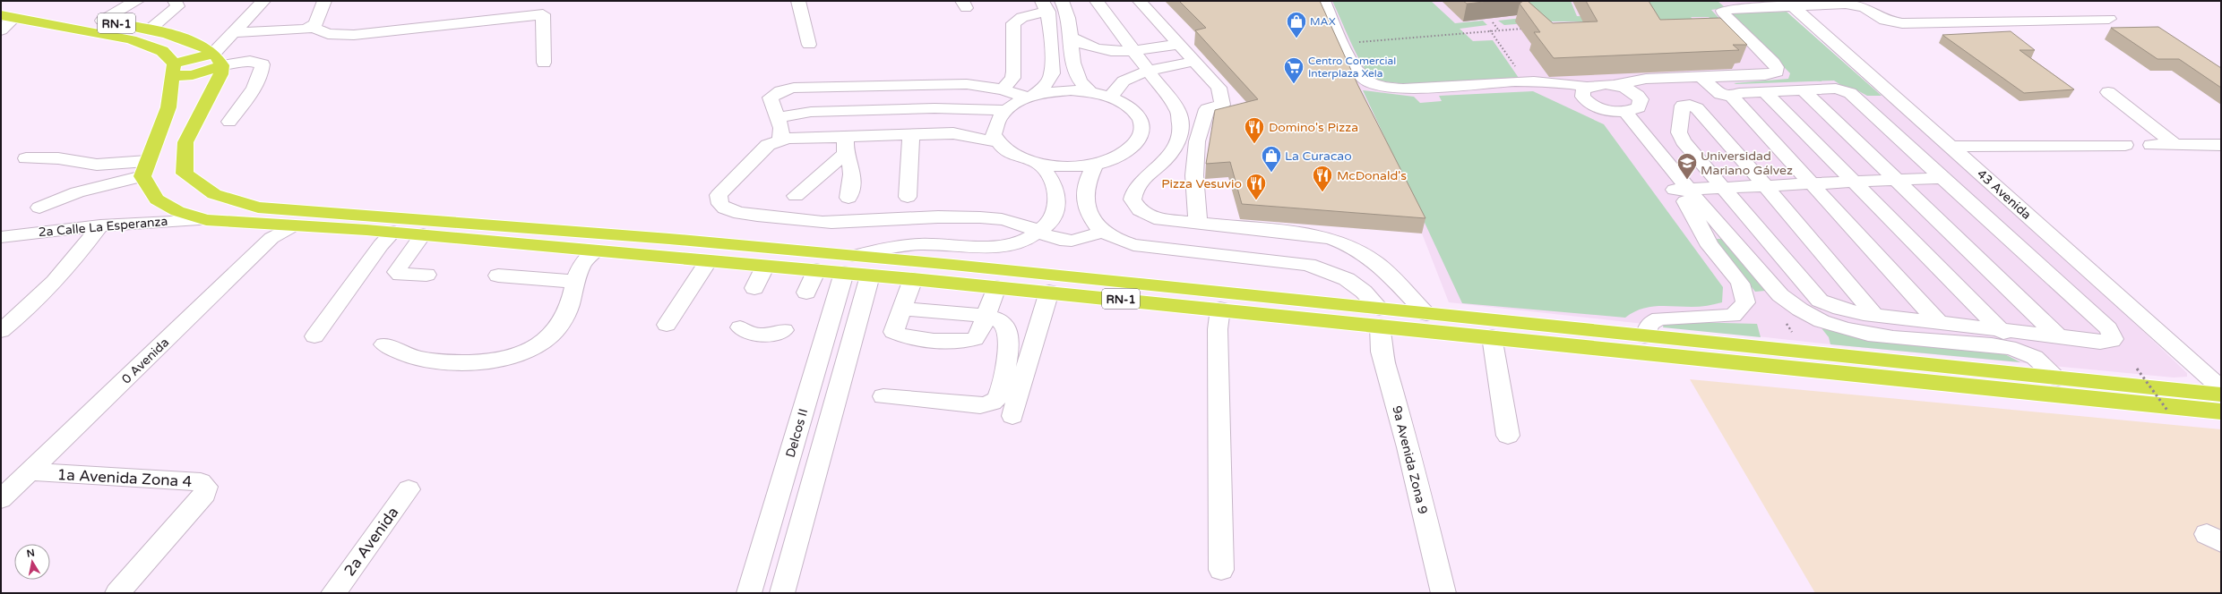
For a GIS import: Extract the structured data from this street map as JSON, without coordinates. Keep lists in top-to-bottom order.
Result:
{
  "streets": {
    "highway": ["RN-1"],
    "street": [
      "43 Avenida",
      "2a Calle La Esperanza",
      "0 Avenida",
      "Delcos II",
      "9a Avenida Zona 9",
      "1a Avenida Zona 4",
      "2a Avenida"
    ]
  },
  "crossings": [
    ["RN-1", "2a Calle La Esperanza"],
    ["RN-1", "0 Avenida"],
    ["RN-1", "Delcos II"],
    ["RN-1", "9a Avenida Zona 9"],
    ["0 Avenida", "1a Avenida Zona 4"]
  ],
  "places": {
    "shop": ["MAX", "La Curacao"],
    "supermarket": ["Centro Comercial Interplaza Xela"],
    "restaurant": ["Domino's Pizza", "McDonald's", "Pizza Vesuvio"],
    "school or university": ["Universidad Mariano Gálvez"]
  },
  "north": "top"
}
